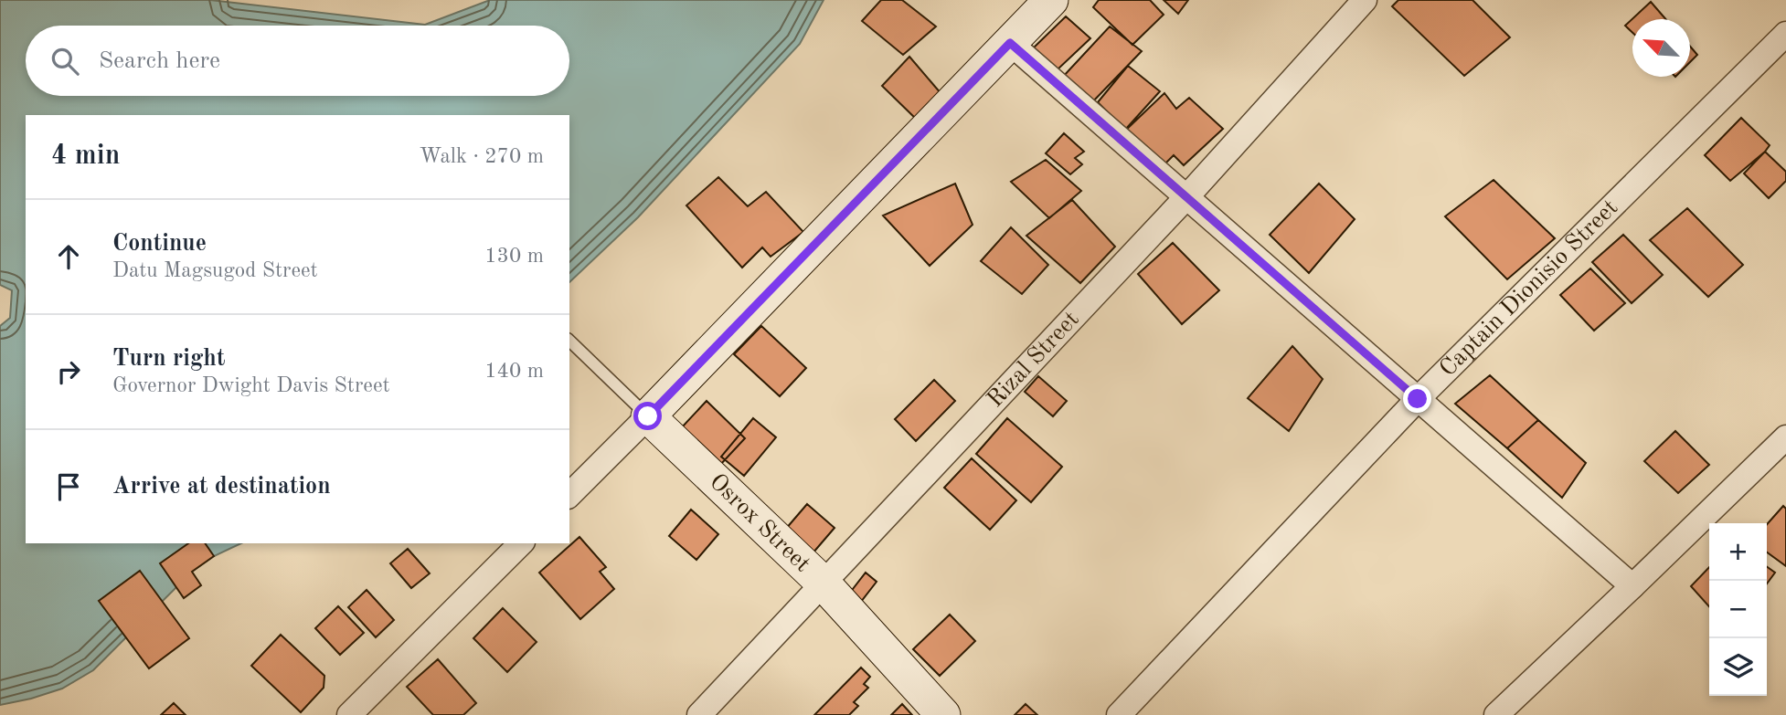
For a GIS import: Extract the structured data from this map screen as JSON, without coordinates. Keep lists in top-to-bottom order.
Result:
{
  "streets": {
    "street": ["Captain Dionisio Street", "Rizal Street", "Osrox Street"]
  },
  "crossings": [
    ["Rizal Street", "Osrox Street"]
  ],
  "north": "top left",
  "page": {
    "search": "Search here",
    "heading": ["4 min", "Walk · 270 m"],
    "list": [
      ["Continue", "Datu Magsugod Street", "130 m"],
      ["Turn right", "Governor Dwight Davis Street", "140 m"],
      "Arrive at destination"
    ],
    "map_buttons": ["+", "−"]
  }
}
